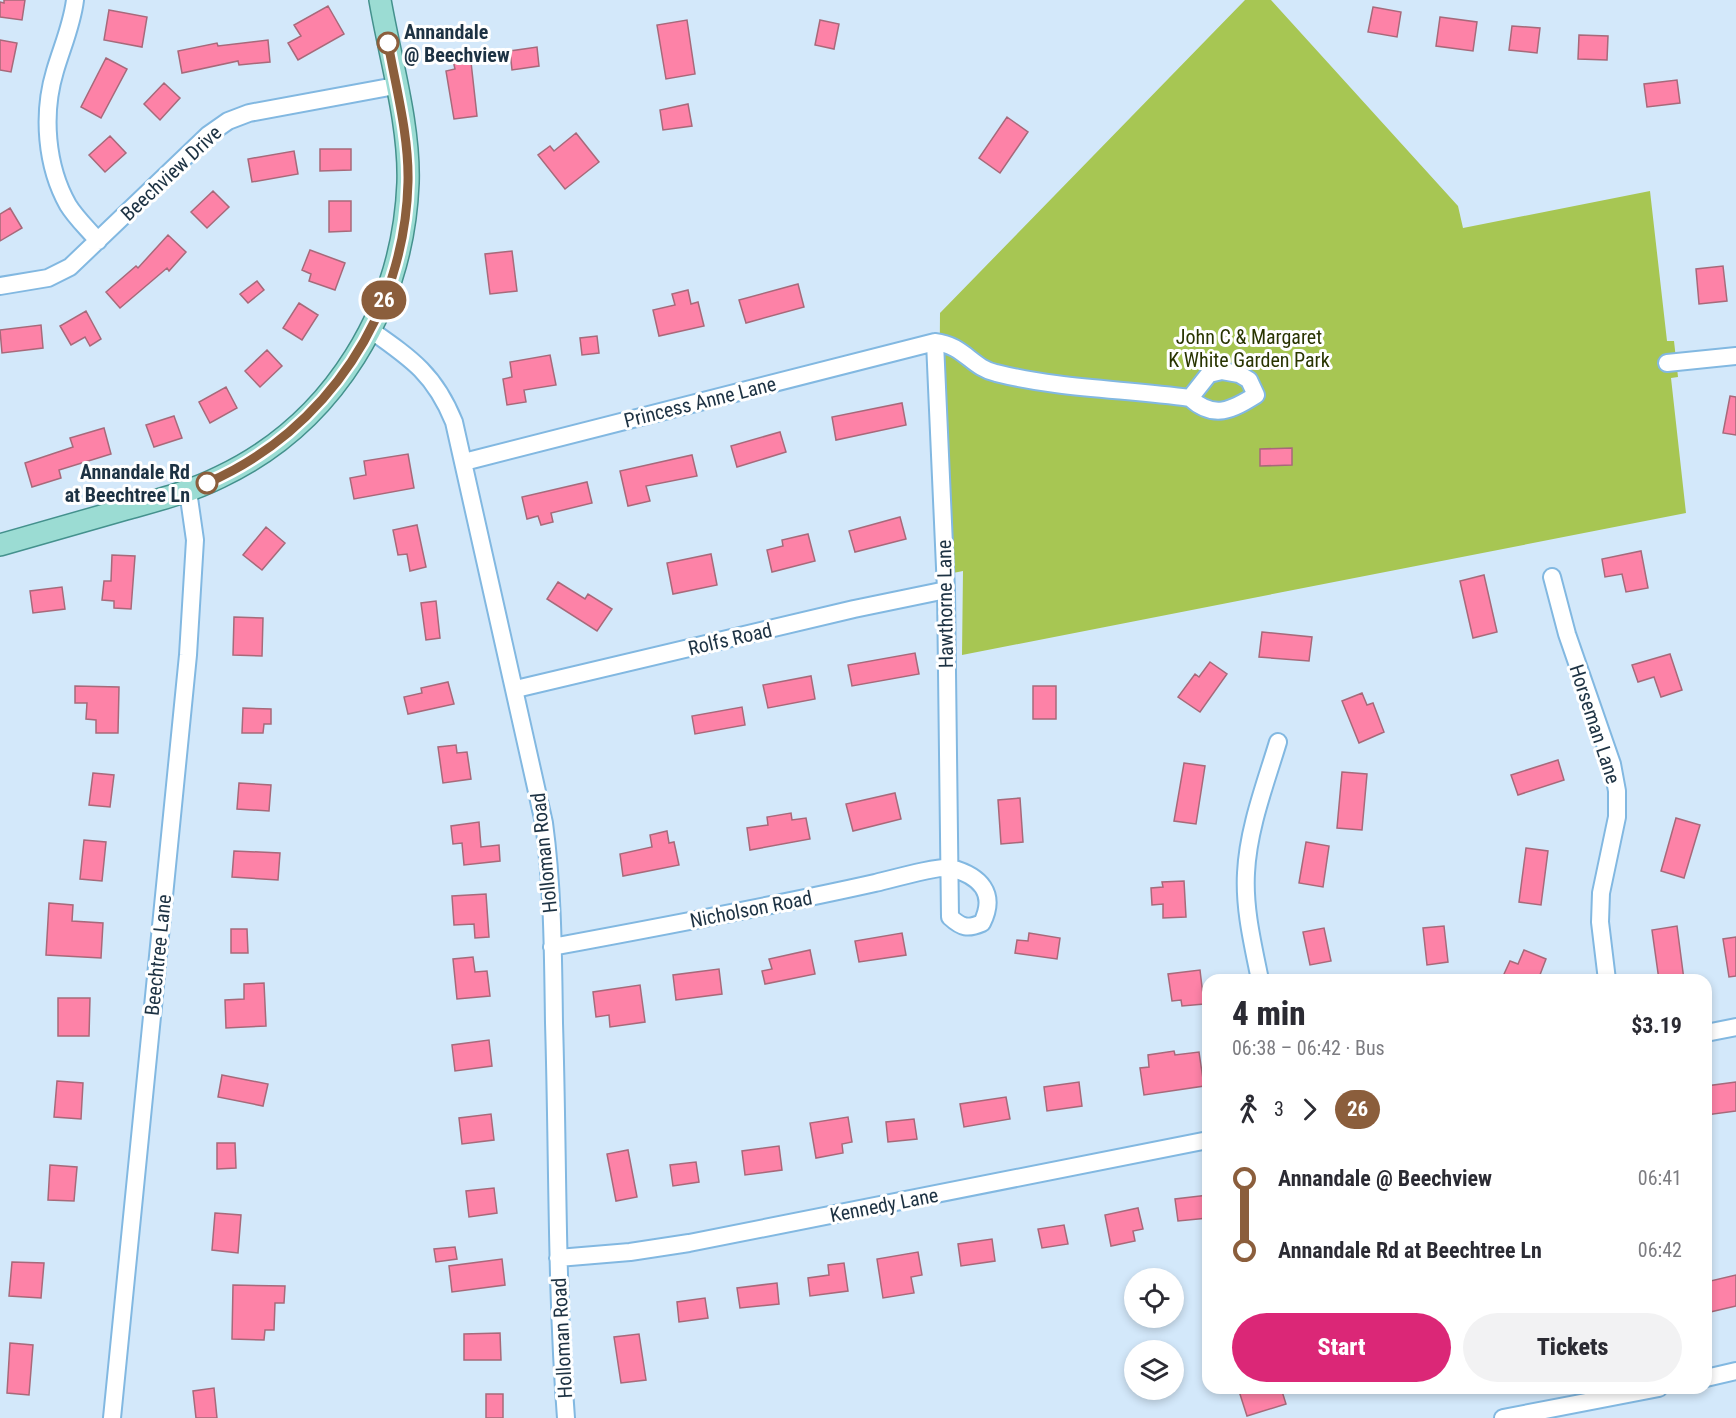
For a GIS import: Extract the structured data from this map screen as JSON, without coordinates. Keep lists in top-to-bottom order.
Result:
{
  "streets": {
    "street": [
      "Beechview Drive",
      "Princess Anne Lane",
      "Hawthorne Lane",
      "Rolfs Road",
      "Horseman Lane",
      "Holloman Road",
      "Nicholson Road",
      "Beechtree Lane",
      "Kennedy Lane"
    ]
  },
  "crossings": [
    ["Princess Anne Lane", "Hawthorne Lane"],
    ["Princess Anne Lane", "Holloman Road"],
    ["Hawthorne Lane", "Rolfs Road"],
    ["Hawthorne Lane", "Nicholson Road"],
    ["Rolfs Road", "Holloman Road"],
    ["Holloman Road", "Nicholson Road"],
    ["Holloman Road", "Kennedy Lane"]
  ],
  "parks": ["John C & Margaret K White Garden Park"],
  "places": ["Annandale @ Beechview", "Annandale Rd at Beechtree Ln"],
  "lines": ["bus line 26"],
  "page": {
    "on_map": "26",
    "heading": ["4 min", "06:38 – 06:42 · Bus", "$3.19"],
    "legs": ["3", "26"],
    "list": [
      {
        "name": "Annandale @ Beechview",
        "value": "06:41"
      },
      {
        "name": "Annandale Rd at Beechtree Ln",
        "value": "06:42"
      }
    ],
    "buttons": ["Start", "Tickets"]
  }
}
